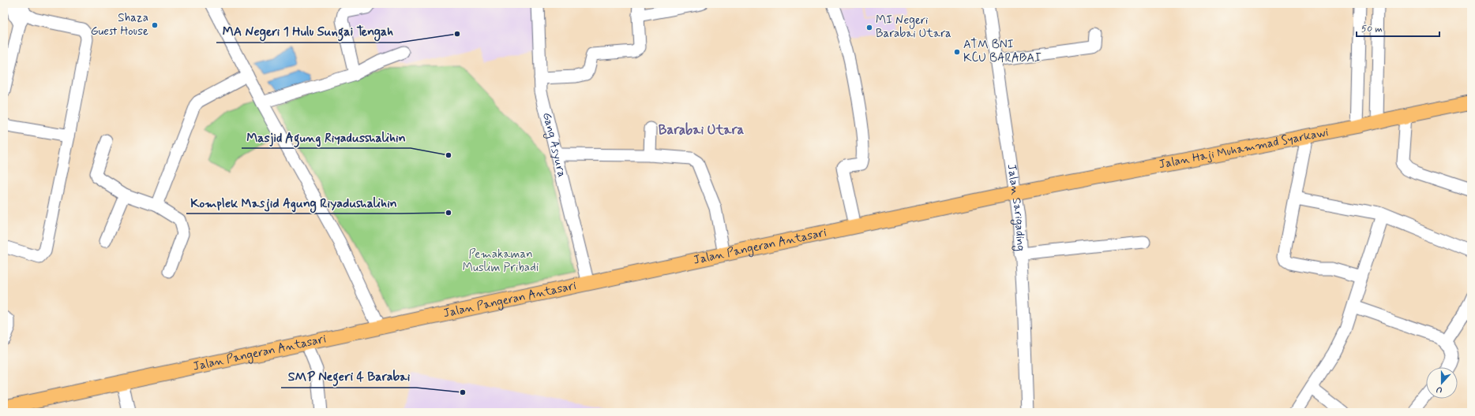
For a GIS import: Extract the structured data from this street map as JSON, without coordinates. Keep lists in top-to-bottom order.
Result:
{
  "streets": {
    "main road": ["Jalan Haji Muhammad Syarkawi", "Jalan Pangeran Antasari"],
    "street": ["Gang Asyura", "Jalan Sarigading"]
  },
  "crossings": [
    ["Gang Asyura", "Jalan Pangeran Antasari"],
    ["Jalan Haji Muhammad Syarkawi", "Jalan Sarigading"],
    ["Jalan Haji Muhammad Syarkawi", "Jalan Pangeran Antasari"],
    ["Jalan Sarigading", "Jalan Pangeran Antasari"]
  ],
  "districts": ["Barabai Utara"],
  "parks": ["Pemakaman Muslim Pribadi"],
  "places": [
    "Shaza Guest House",
    "MI Negeri Barabai Utara",
    "MA Negeri 1 Hulu Sungai Tengah",
    "ATM BNI KCU BARABAI",
    "Masjid Agung Riyadusshalihin",
    "Komplek Masjid Agung Riyadushalihin",
    "SMP Negeri 4 Barabai"
  ],
  "scale_bar": "50 m",
  "north": "bottom"
}
